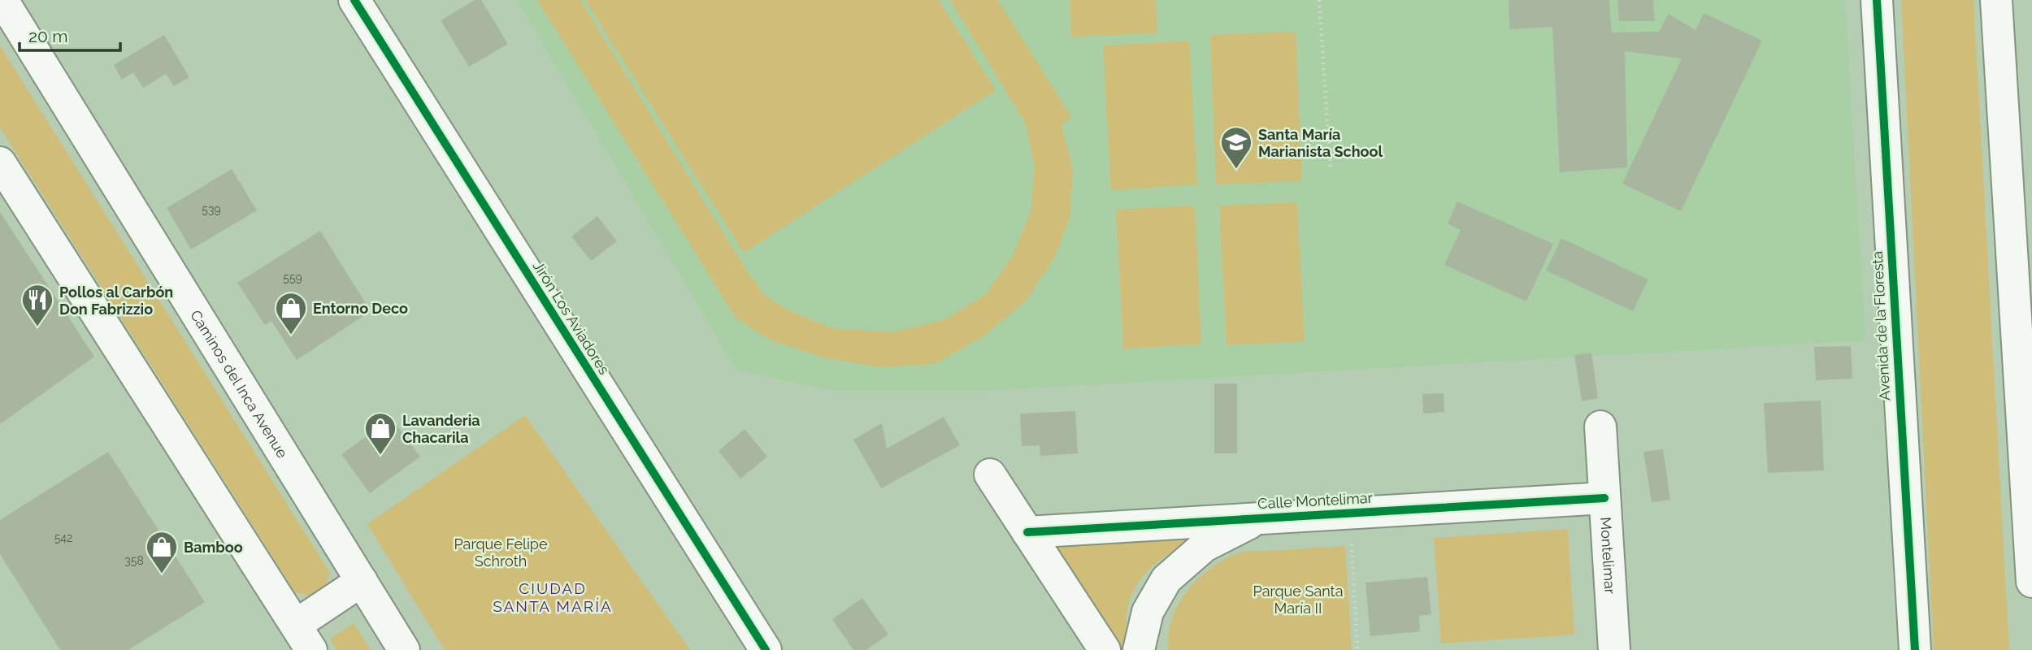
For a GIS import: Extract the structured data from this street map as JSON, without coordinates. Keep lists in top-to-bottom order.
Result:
{
  "streets": {
    "street": [
      "Jirón Los Aviadores",
      "Avenida de la Floresta",
      "Caminos del Inca Avenue",
      "Calle Montelimar",
      "Montelimar"
    ]
  },
  "crossings": [
    ["Calle Montelimar", "Montelimar"]
  ],
  "districts": ["CIUDAD SANTA MARÍA"],
  "parks": ["Parque Felipe Schroth", "Parque Santa María II"],
  "places": {
    "school or university": ["Santa María Marianista School"],
    "restaurant": ["Pollos al Carbón Don Fabrizzio"],
    "shop": ["Entorno Deco", "Lavanderia Chacarila", "Bamboo"]
  },
  "house_numbers": [
    "539",
    "559",
    "542",
    "358"
  ],
  "scale_bar": "20 m"
}
